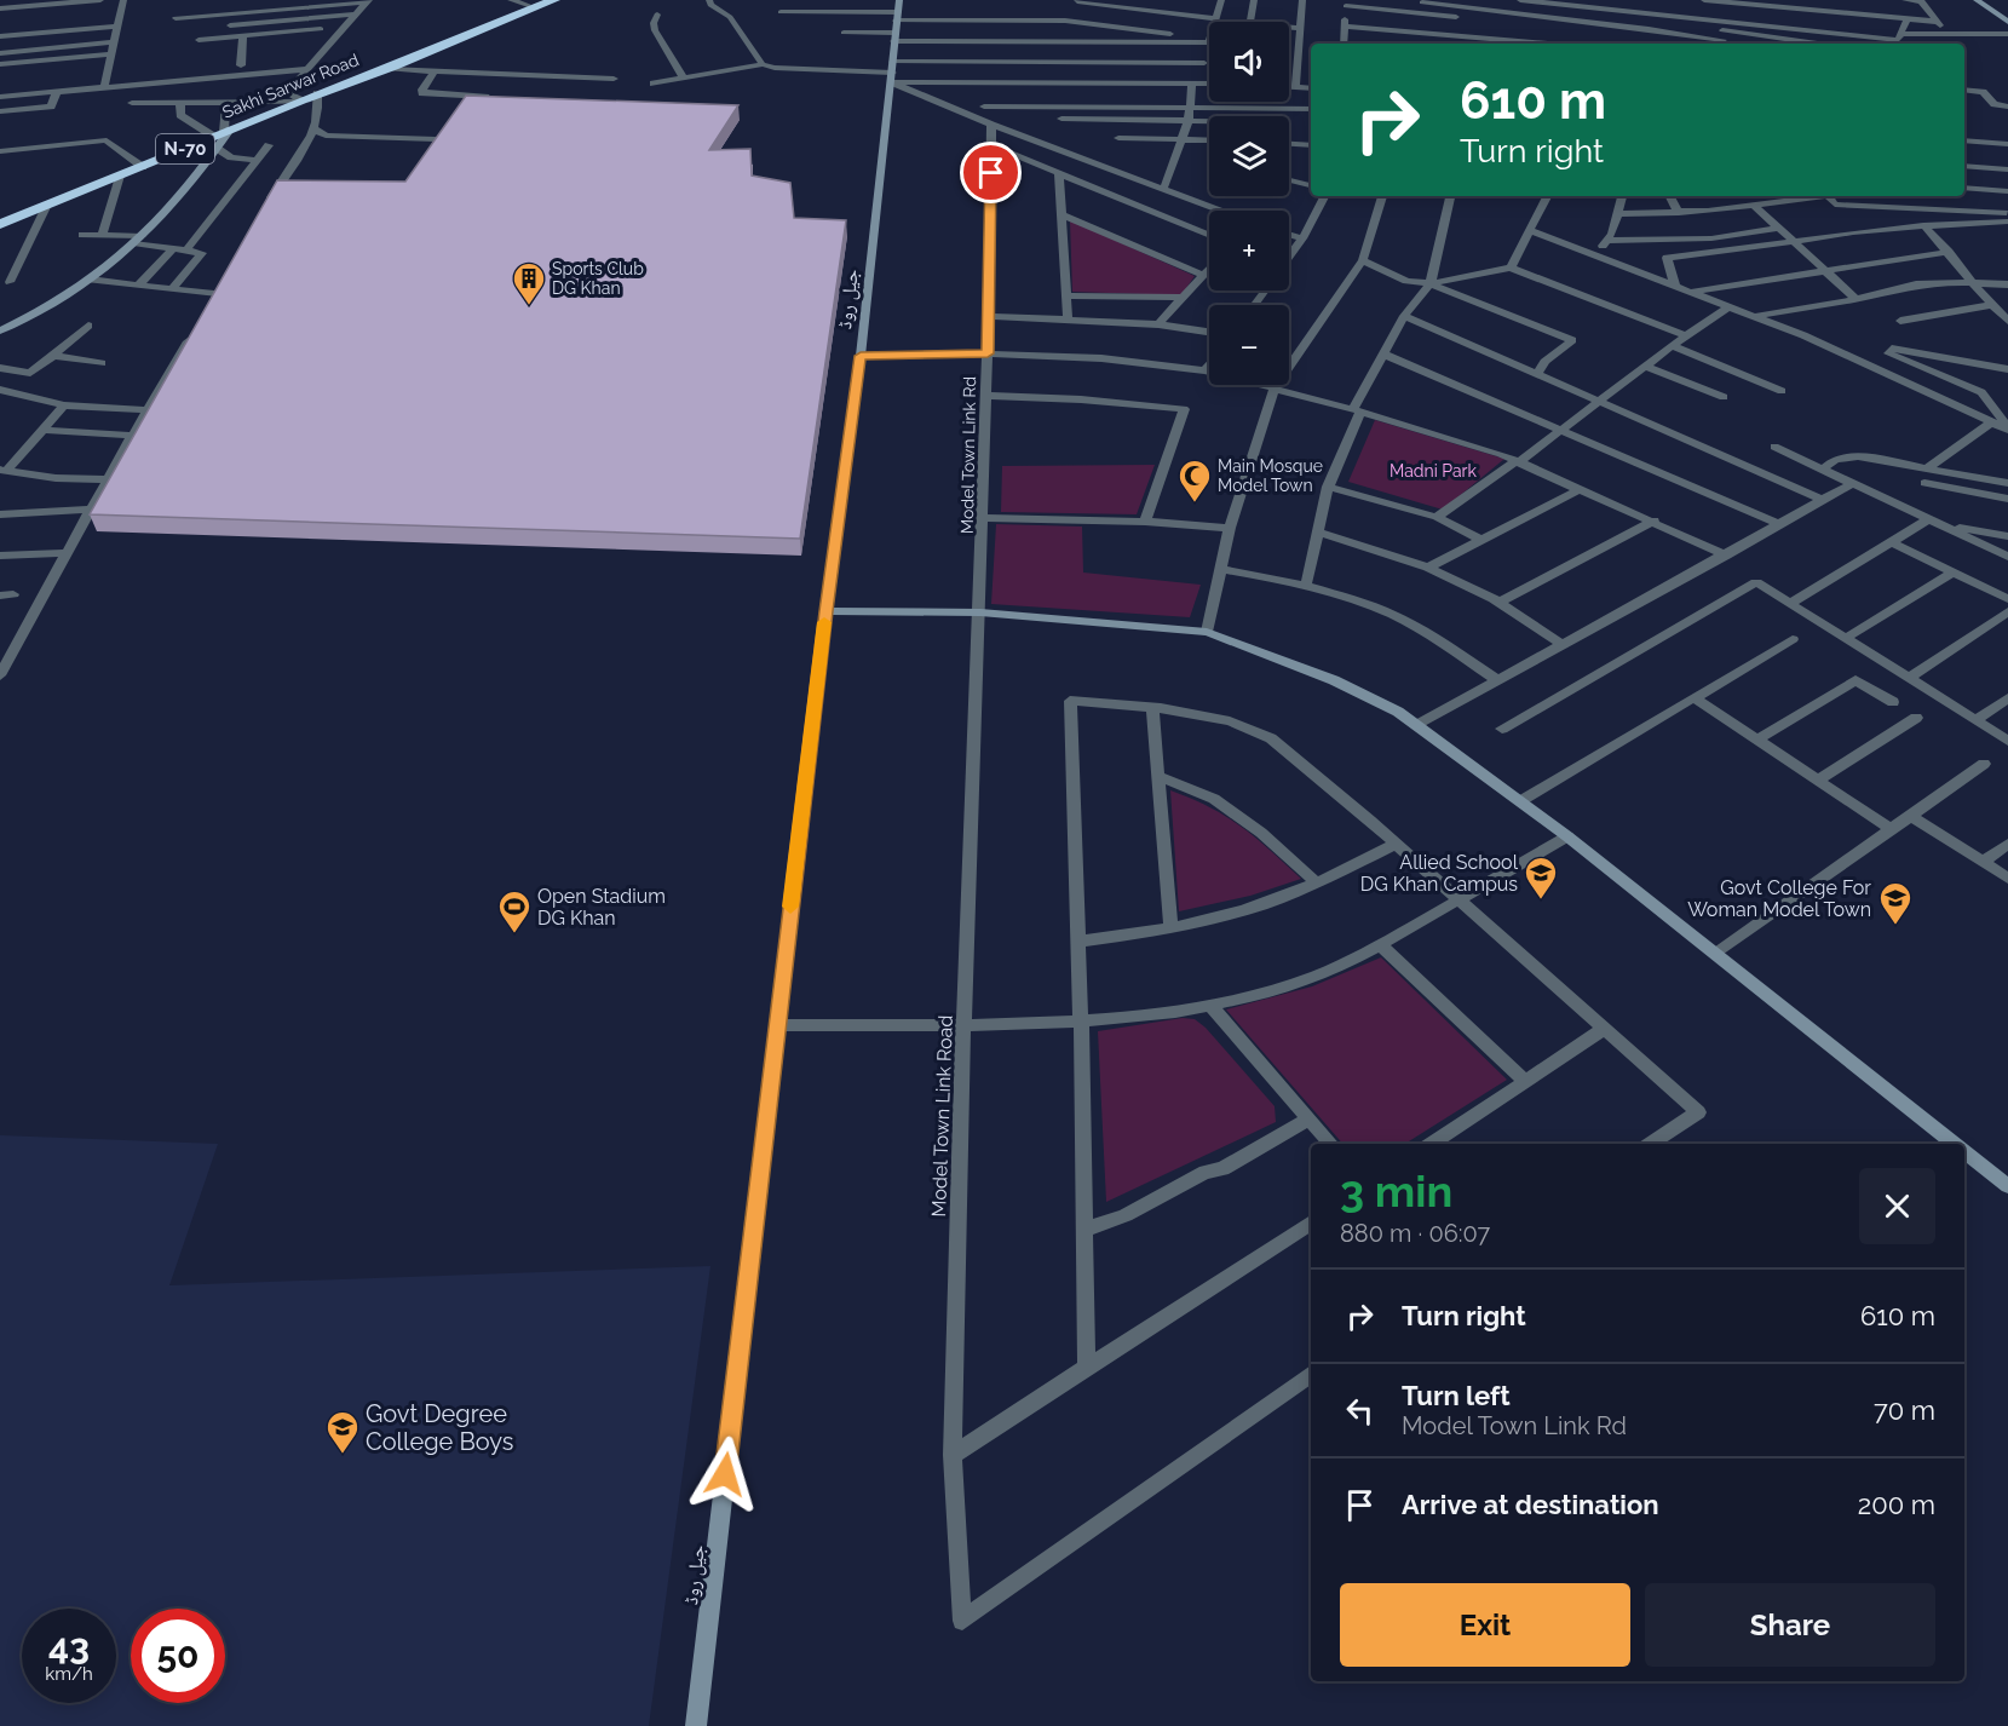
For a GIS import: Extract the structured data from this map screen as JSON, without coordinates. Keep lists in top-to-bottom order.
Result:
{
  "streets": {
    "highway": ["Sakhi Sarwar Road", "N-70"],
    "main road": ["جیل روڈ"],
    "street": ["Model Town Link Rd", "Model Town Link Road"]
  },
  "crossings": [
    ["Sakhi Sarwar Road", "N-70"],
    ["Model Town Link Rd", "Model Town Link Road"]
  ],
  "parks": ["Madni Park"],
  "places": {
    "building": ["Sports Club DG Khan"],
    "mosque": ["Main Mosque Model Town"],
    "school or university": ["Allied School DG Khan Campus", "Govt College For Woman Model Town", "Govt Degree College Boys"],
    "sports": ["Open Stadium DG Khan"]
  },
  "page": {
    "map_buttons": ["+", "−"],
    "turn": ["610 m", "Turn right"],
    "heading": ["3 min", "880 m · 06:07"],
    "list": [
      {
        "name": "Turn right",
        "value": "610 m"
      },
      {
        "name": "Turn left",
        "note": "Model Town Link Rd",
        "value": "70 m"
      },
      {
        "name": "Arrive at destination",
        "value": "200 m"
      }
    ],
    "buttons": ["Exit", "Share"],
    "speed": "43 km/h",
    "limit": "50"
  }
}
